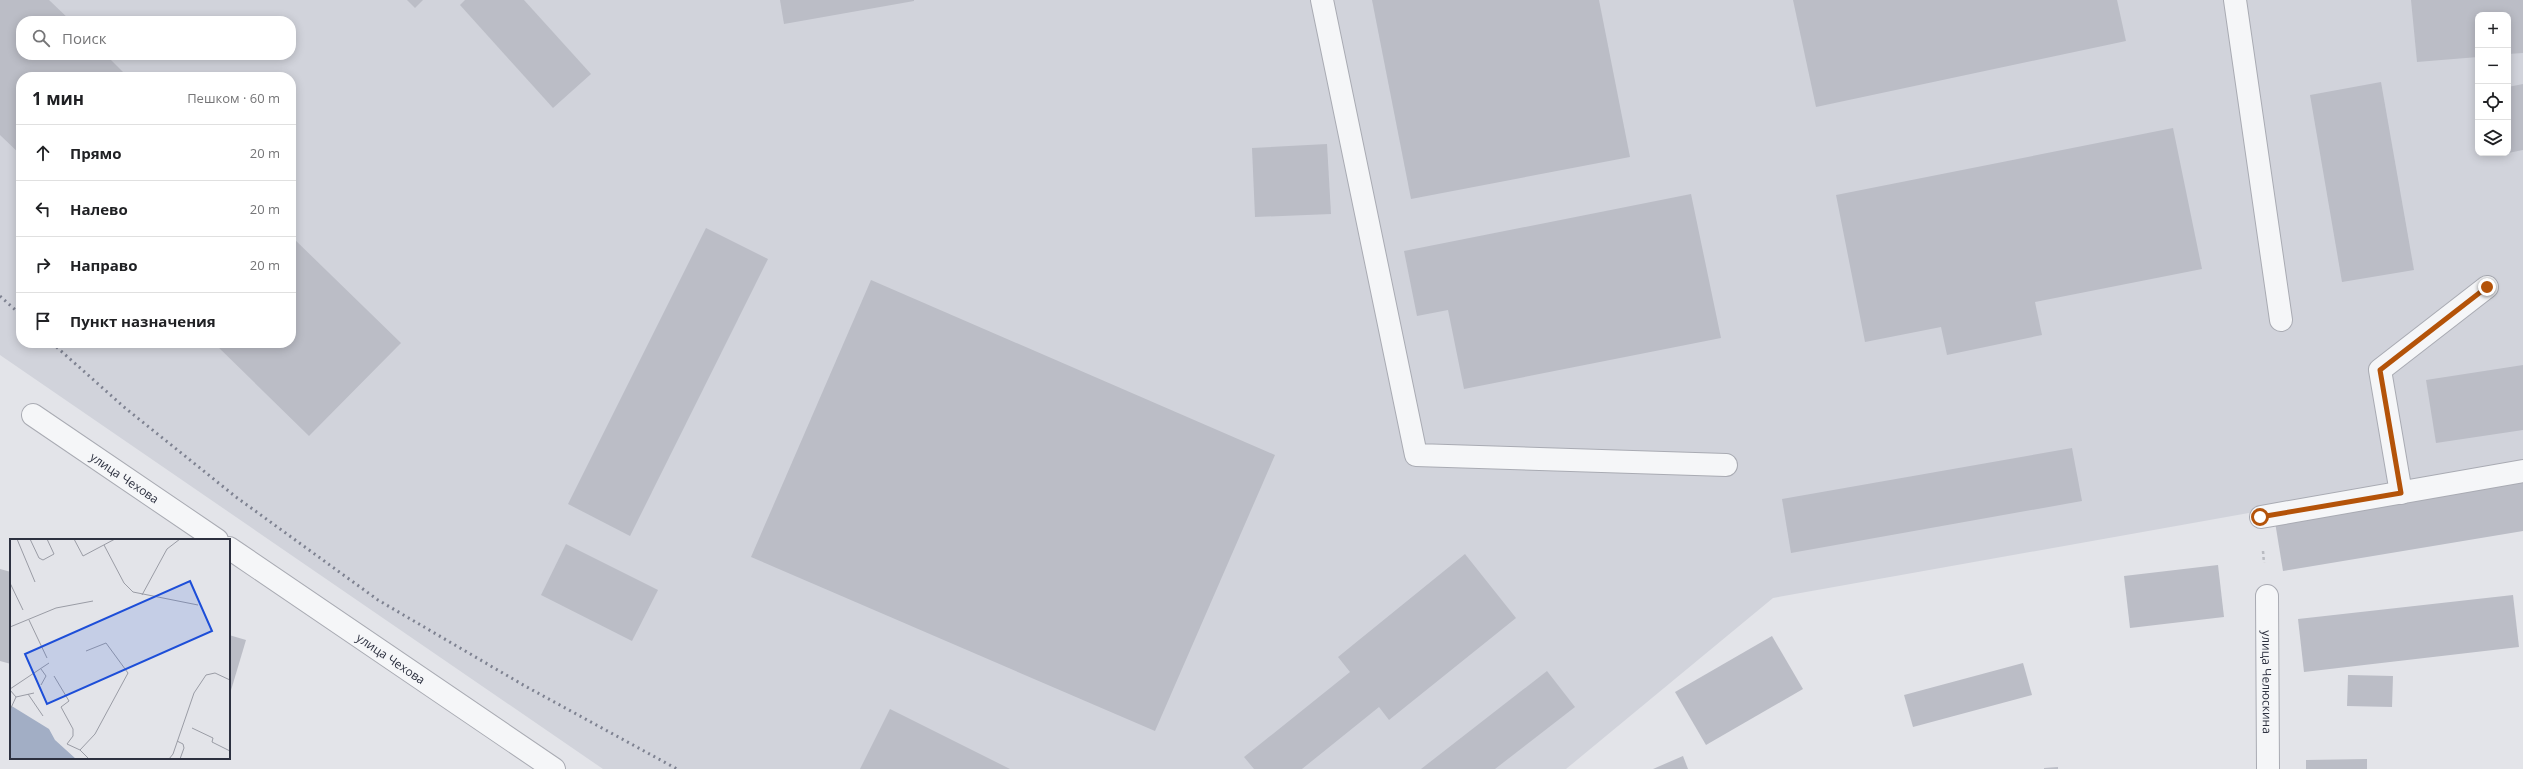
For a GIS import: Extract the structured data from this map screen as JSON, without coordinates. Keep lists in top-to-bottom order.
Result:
{
  "streets": {
    "street": ["улица Чехова", "улица Челюскина"]
  },
  "page": {
    "map_buttons": ["+", "−"],
    "search": "Поиск",
    "heading": ["1 мин", "Пешком · 60 m"],
    "list": [
      ["Прямо", "20 m"],
      ["Налево", "20 m"],
      ["Направо", "20 m"],
      "Пункт назначения"
    ]
  }
}
